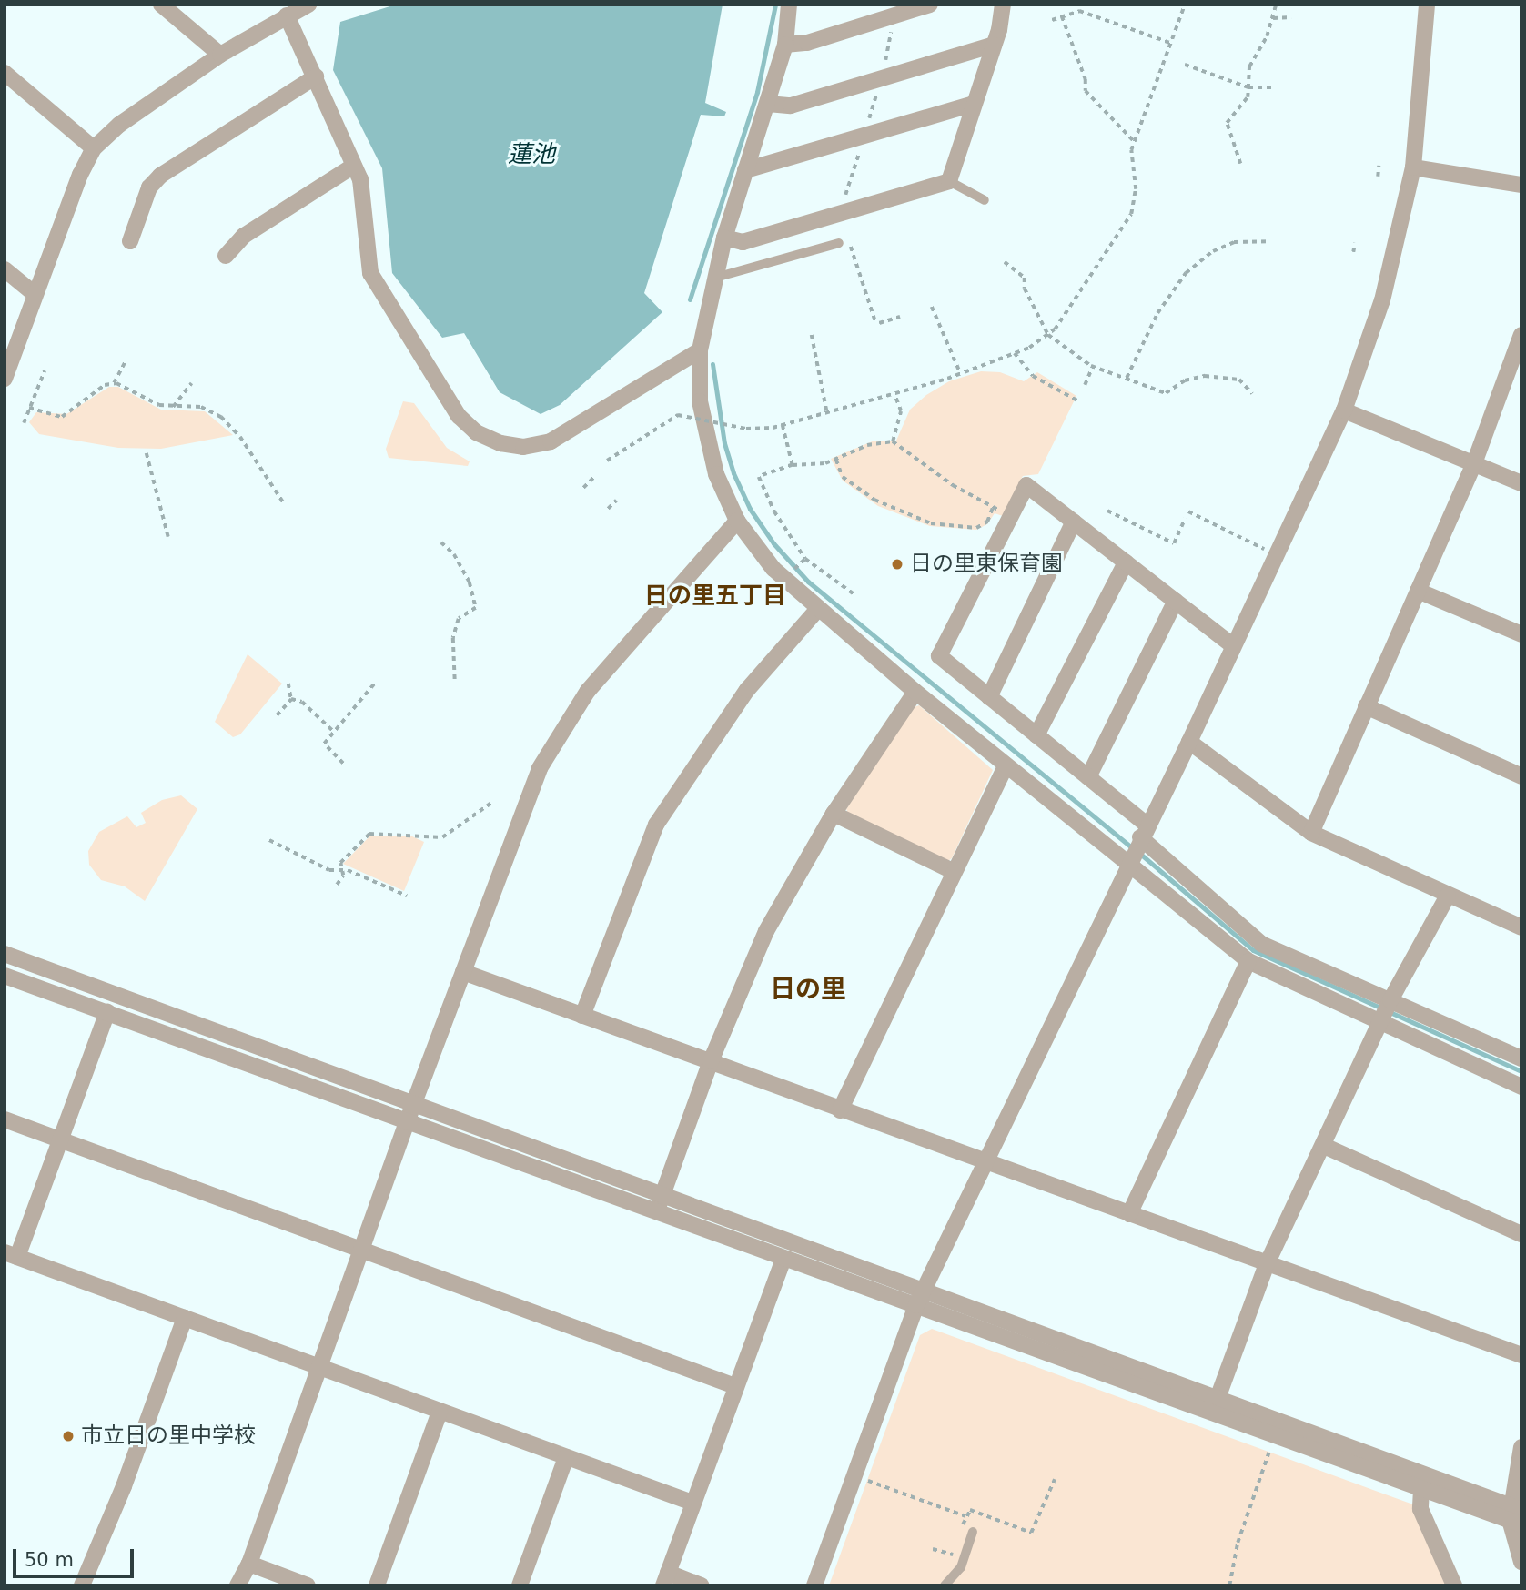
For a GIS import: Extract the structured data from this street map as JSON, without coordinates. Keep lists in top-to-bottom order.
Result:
{
  "districts": ["日の里五丁目", "日の里"],
  "water": ["蓮池"],
  "places": ["日の里東保育園", "市立日の里中学校"],
  "scale_bar": "50 m"
}
